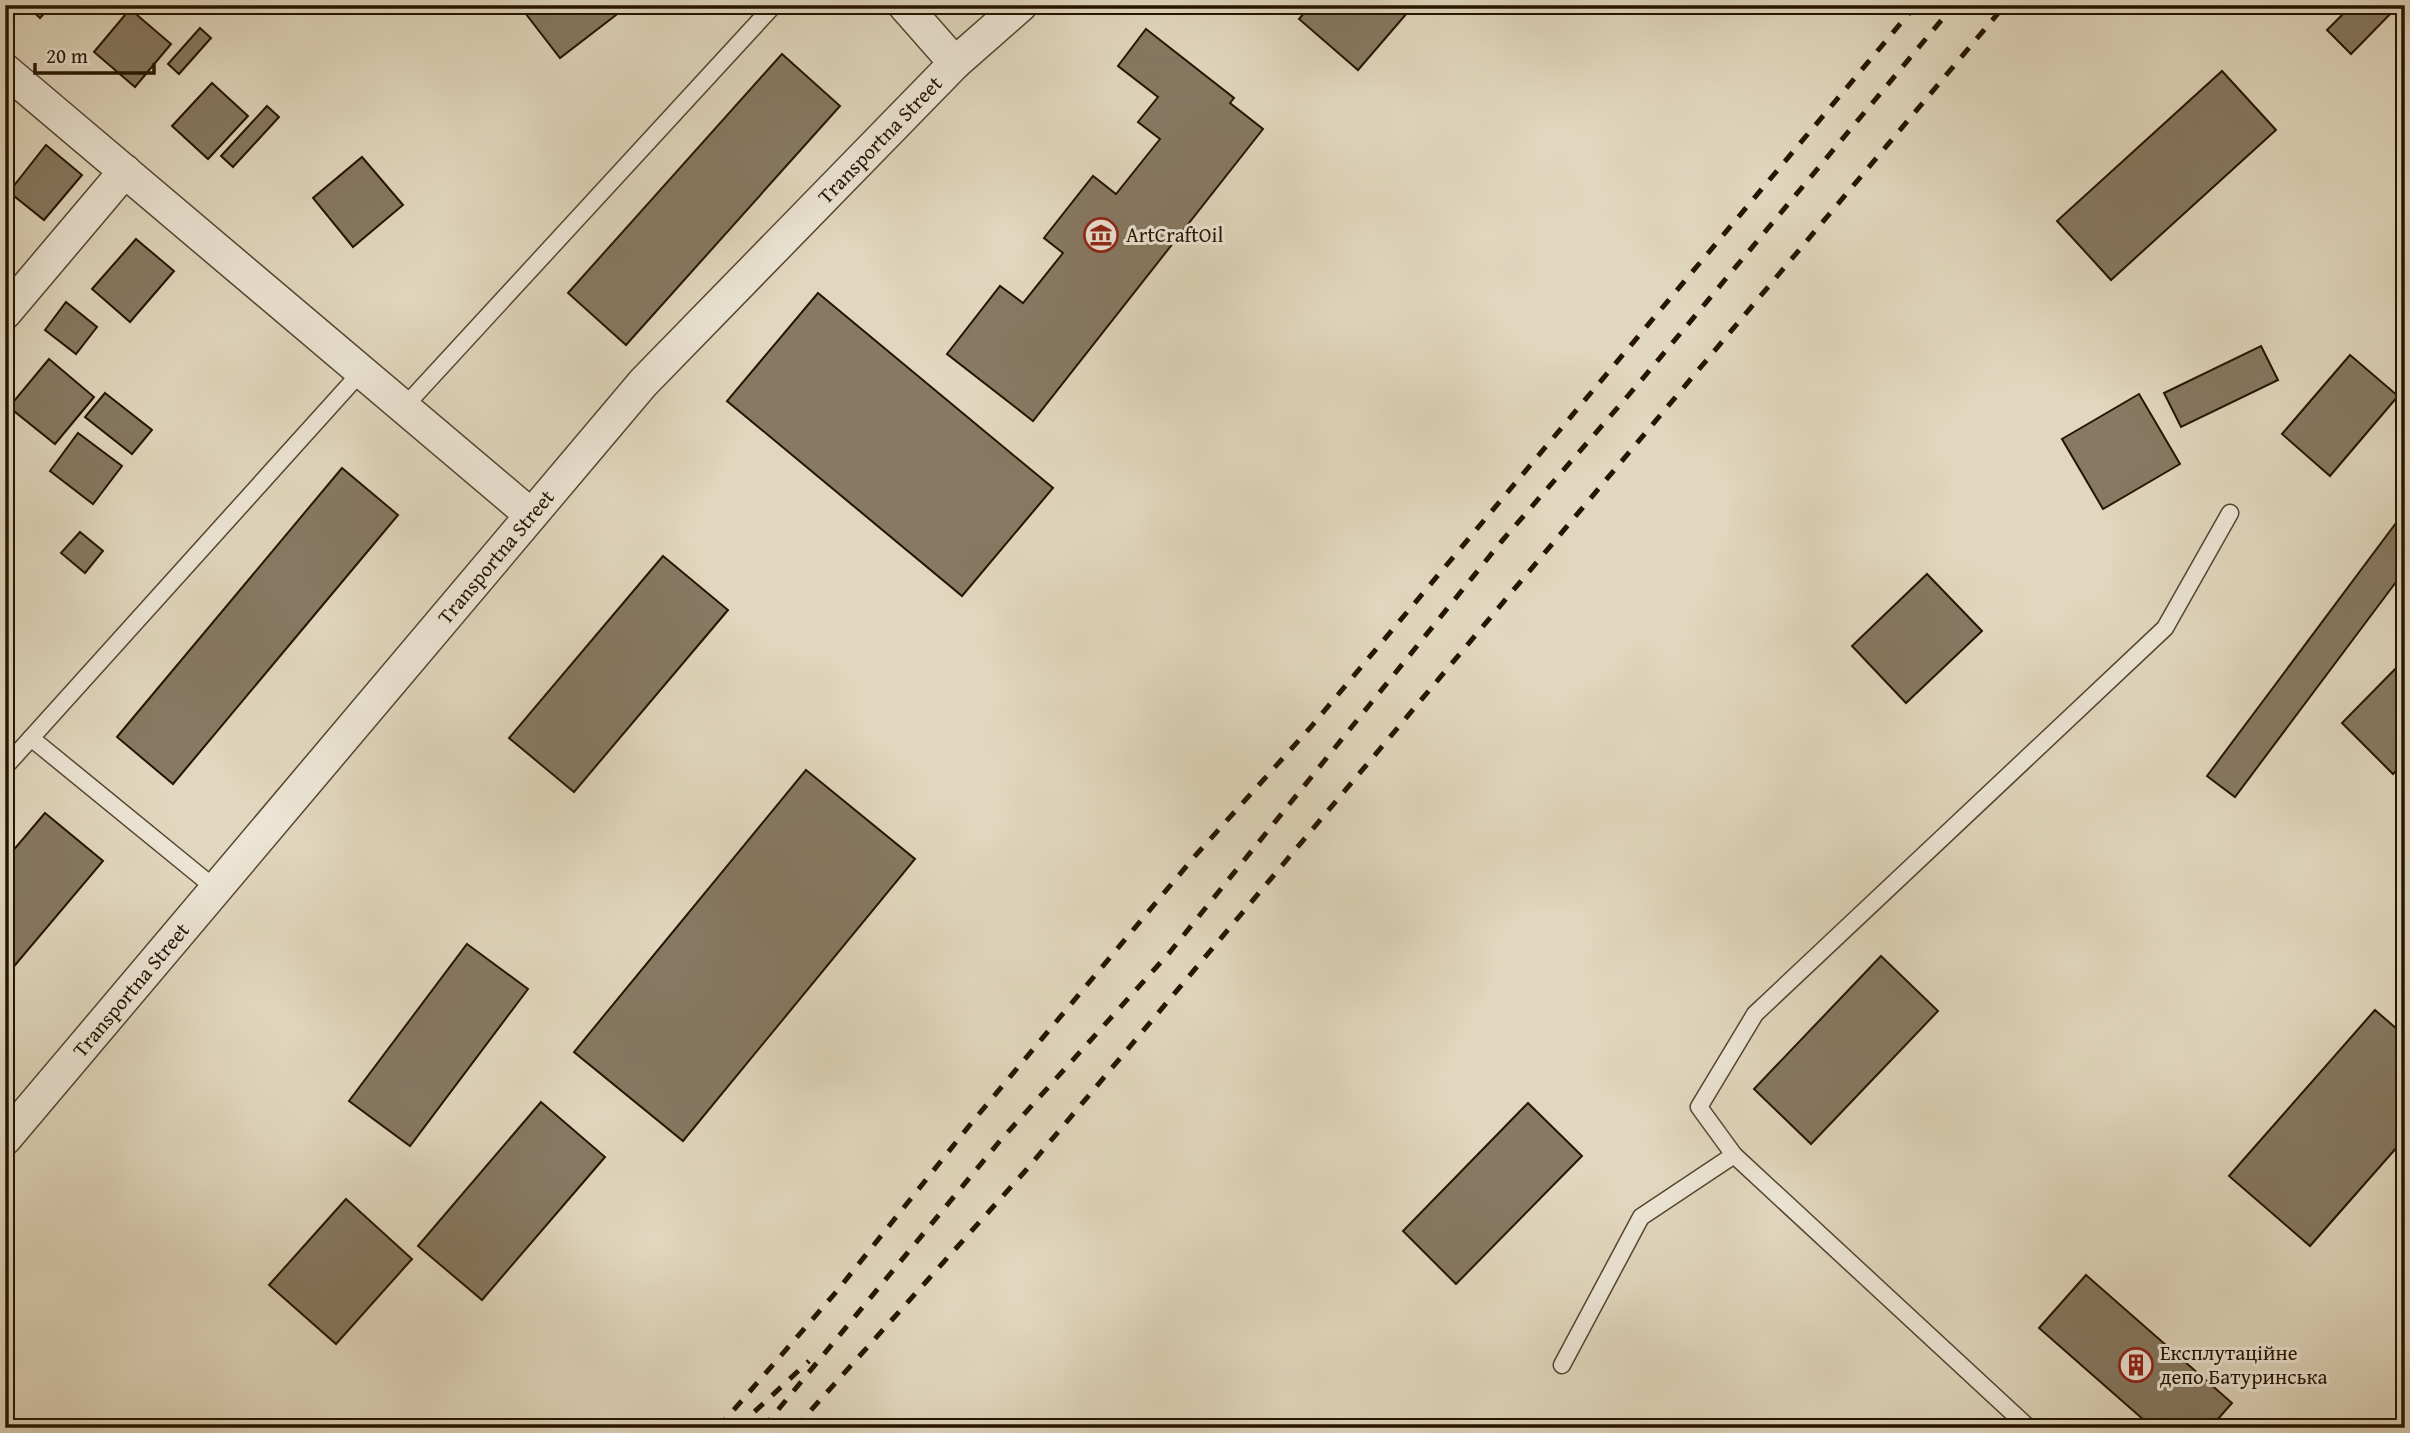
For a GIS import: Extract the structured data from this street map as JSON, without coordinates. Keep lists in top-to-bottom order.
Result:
{
  "streets": {
    "street": ["Transportna Street"]
  },
  "places": {
    "museum": ["ArtCraftOil"],
    "building": ["Експлутаційне депо Батуринська"]
  },
  "scale_bar": "20 m"
}
